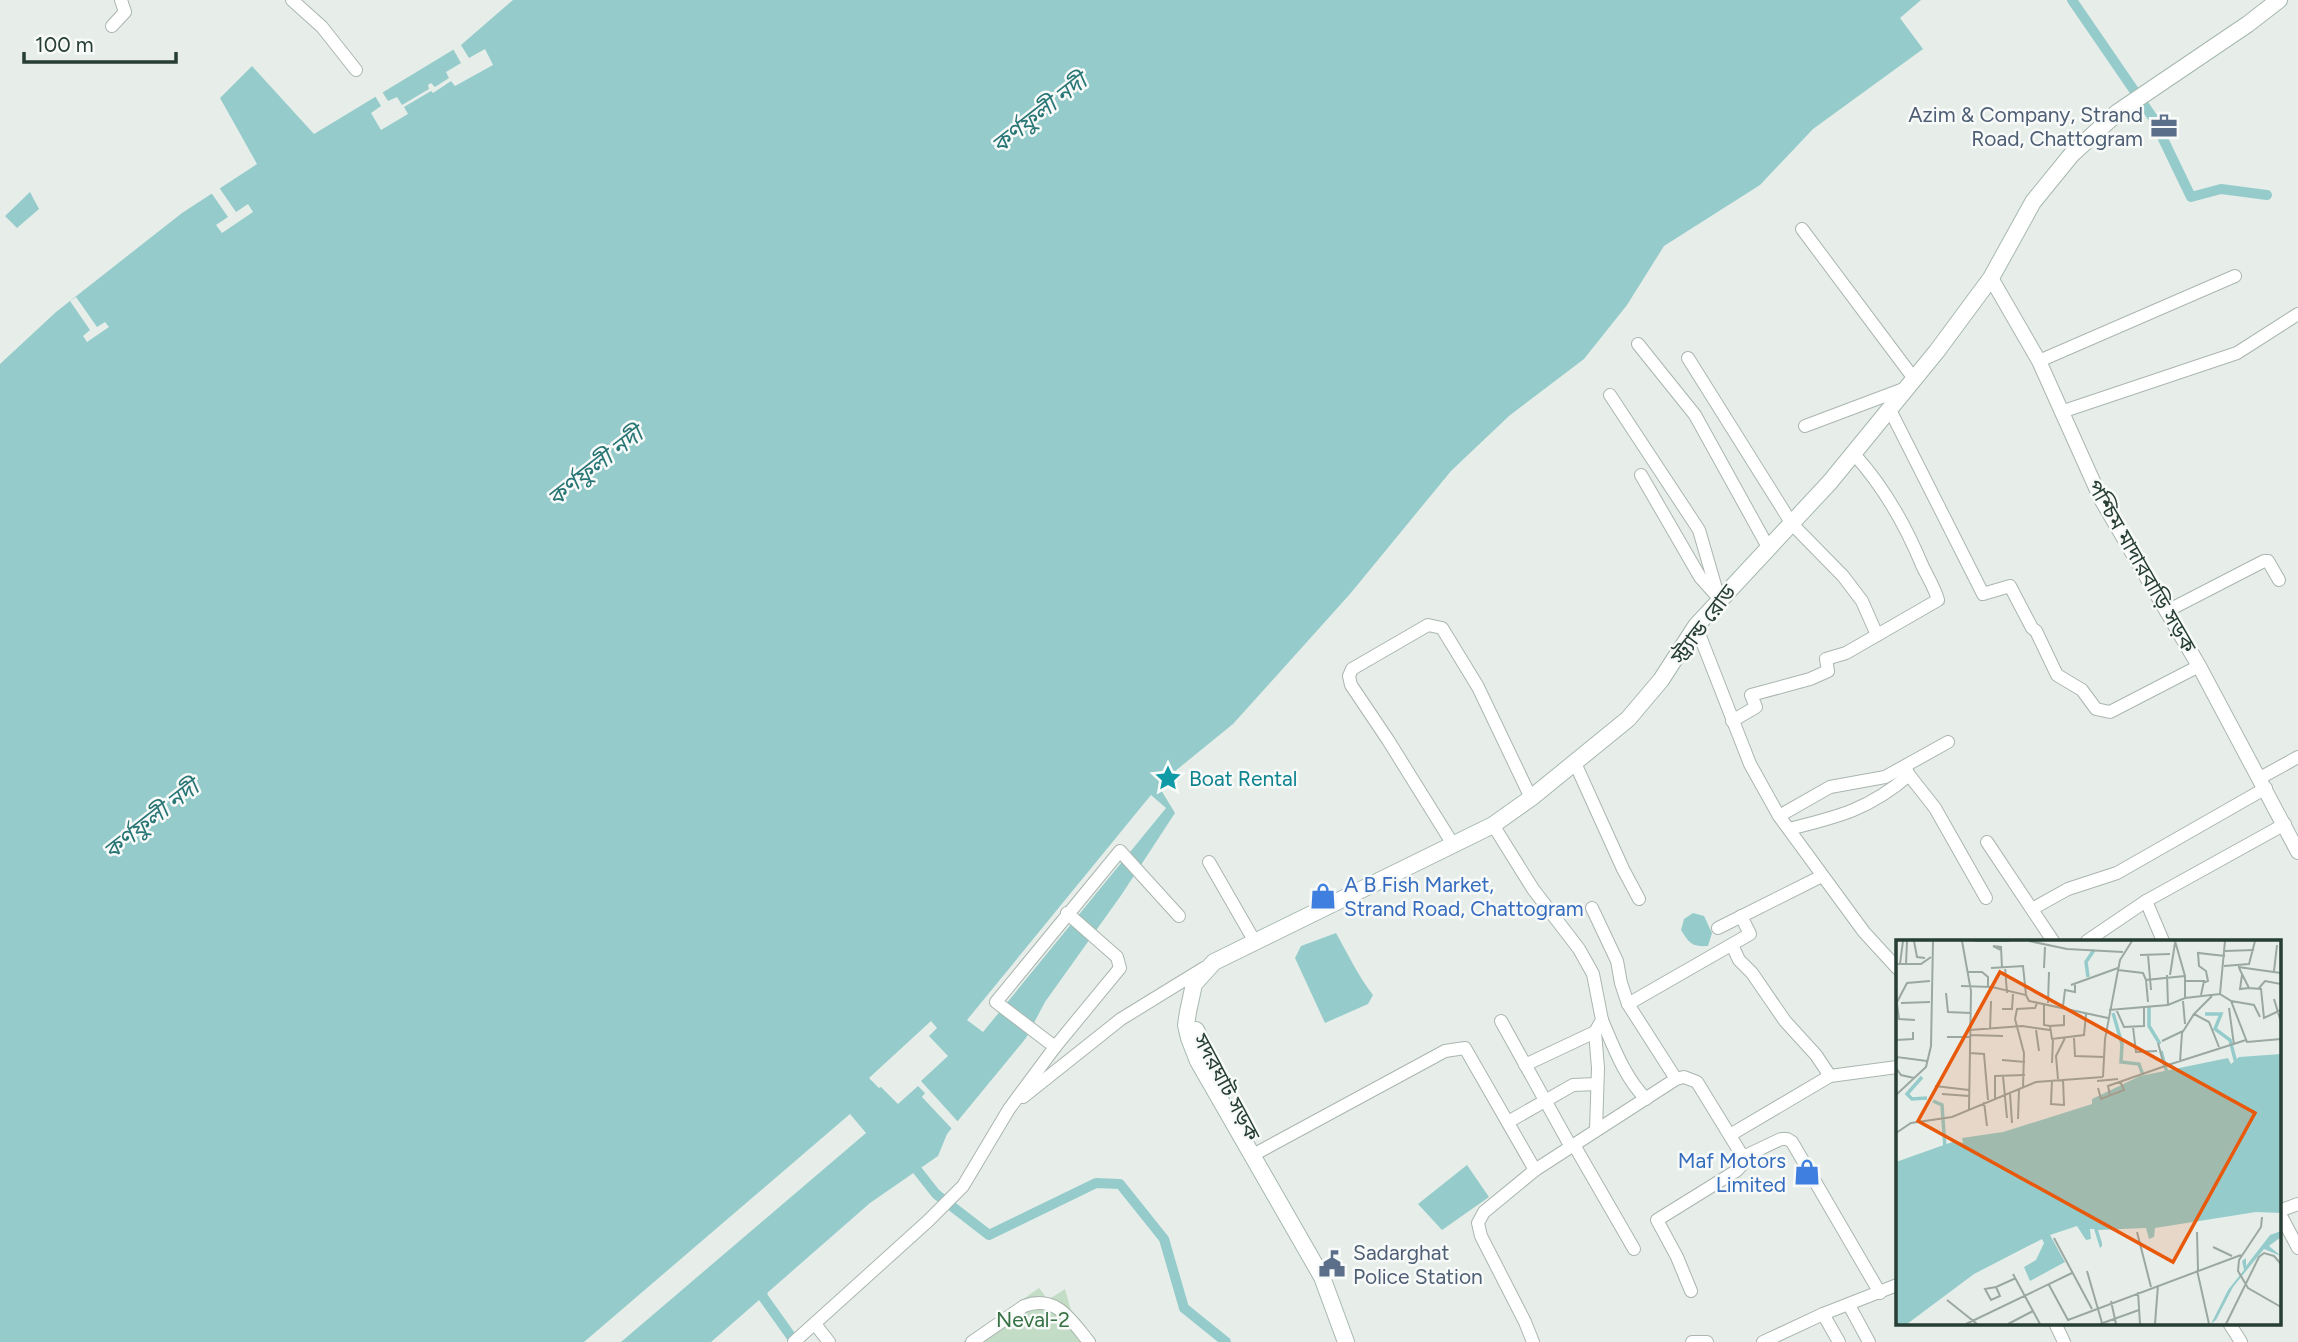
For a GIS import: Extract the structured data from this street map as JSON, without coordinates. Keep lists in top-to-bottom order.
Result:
{
  "streets": {
    "main road": ["স্ট্র্যান্ড রোড", "সদরঘাট সড়ক"],
    "street": ["পশ্চিম মাদারবাড়ি সড়ক"]
  },
  "crossings": [
    ["পশ্চিম মাদারবাড়ি সড়ক", "স্ট্র্যান্ড রোড"],
    ["স্ট্র্যান্ড রোড", "সদরঘাট সড়ক"]
  ],
  "water": ["কর্ণফুলী নদী"],
  "parks": ["Neval-2"],
  "places": {
    "office": ["Azim & Company, Strand Road, Chattogram"],
    "place": ["Boat Rental"],
    "shop": ["A B Fish Market, Strand Road, Chattogram", "Maf Motors Limited"],
    "public building": ["Sadarghat Police Station"]
  },
  "scale_bar": "100 m"
}
